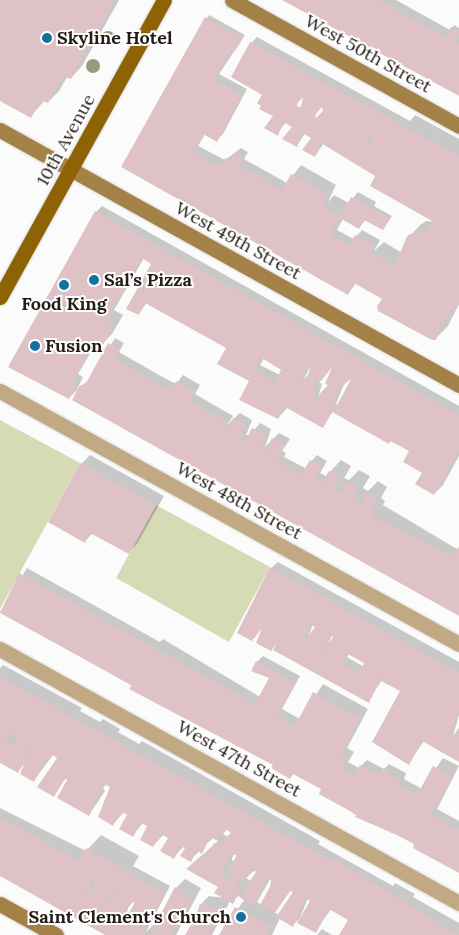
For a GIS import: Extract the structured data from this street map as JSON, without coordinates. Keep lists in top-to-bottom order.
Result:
{
  "streets": {
    "main road": ["West 50th Street", "10th Avenue", "West 49th Street"],
    "street": ["West 48th Street", "West 47th Street"]
  },
  "crossings": [
    ["10th Avenue", "West 49th Street"]
  ],
  "places": [
    "Skyline Hotel",
    "Sal’s Pizza",
    "Food King",
    "Fusion",
    "Saint Clement's Church"
  ]
}
